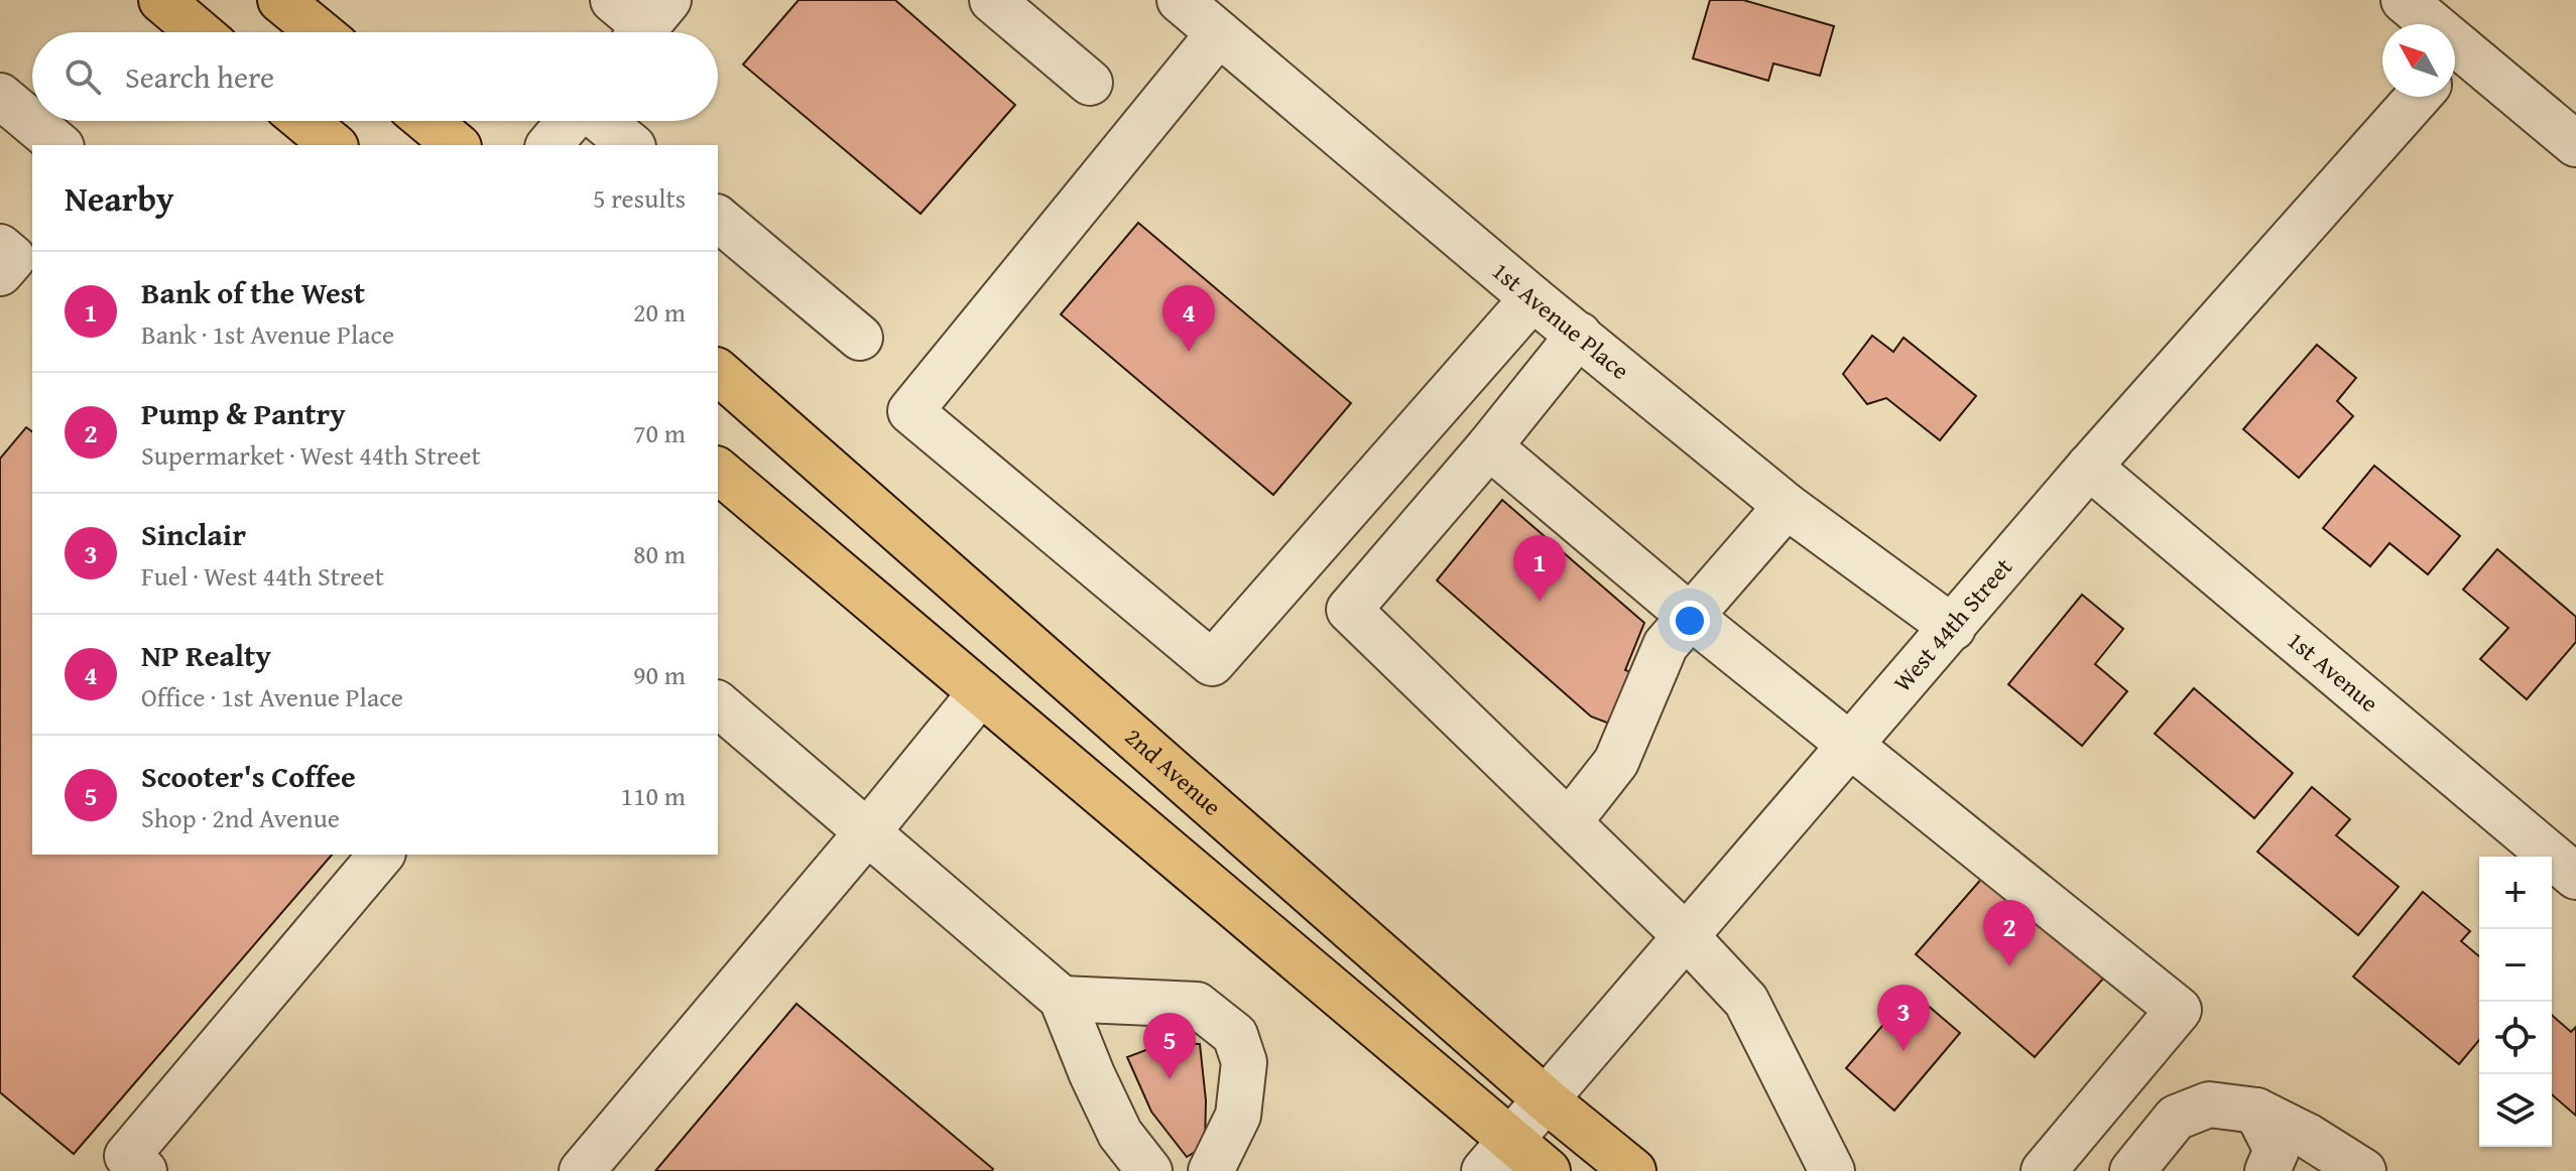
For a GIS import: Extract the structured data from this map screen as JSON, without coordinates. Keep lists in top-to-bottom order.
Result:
{
  "streets": {
    "main road": ["2nd Avenue"],
    "street": ["1st Avenue Place", "West 44th Street", "1st Avenue"]
  },
  "crossings": [
    ["1st Avenue Place", "West 44th Street"],
    ["West 44th Street", "1st Avenue"],
    ["West 44th Street", "2nd Avenue"]
  ],
  "north": "top left",
  "page": {
    "search": "Search here",
    "heading": ["Nearby", "5 results"],
    "list": [
      {
        "mark": "1",
        "name": "Bank of the West",
        "note": "Bank · 1st Avenue Place",
        "value": "20 m"
      },
      {
        "mark": "2",
        "name": "Pump & Pantry",
        "note": "Supermarket · West 44th Street",
        "value": "70 m"
      },
      {
        "mark": "3",
        "name": "Sinclair",
        "note": "Fuel · West 44th Street",
        "value": "80 m"
      },
      {
        "mark": "4",
        "name": "NP Realty",
        "note": "Office · 1st Avenue Place",
        "value": "90 m"
      },
      {
        "mark": "5",
        "name": "Scooter's Coffee",
        "note": "Shop · 2nd Avenue",
        "value": "110 m"
      }
    ],
    "pins": [
      "4",
      "1",
      "2",
      "3",
      "5"
    ],
    "map_buttons": ["+", "−"]
  }
}
